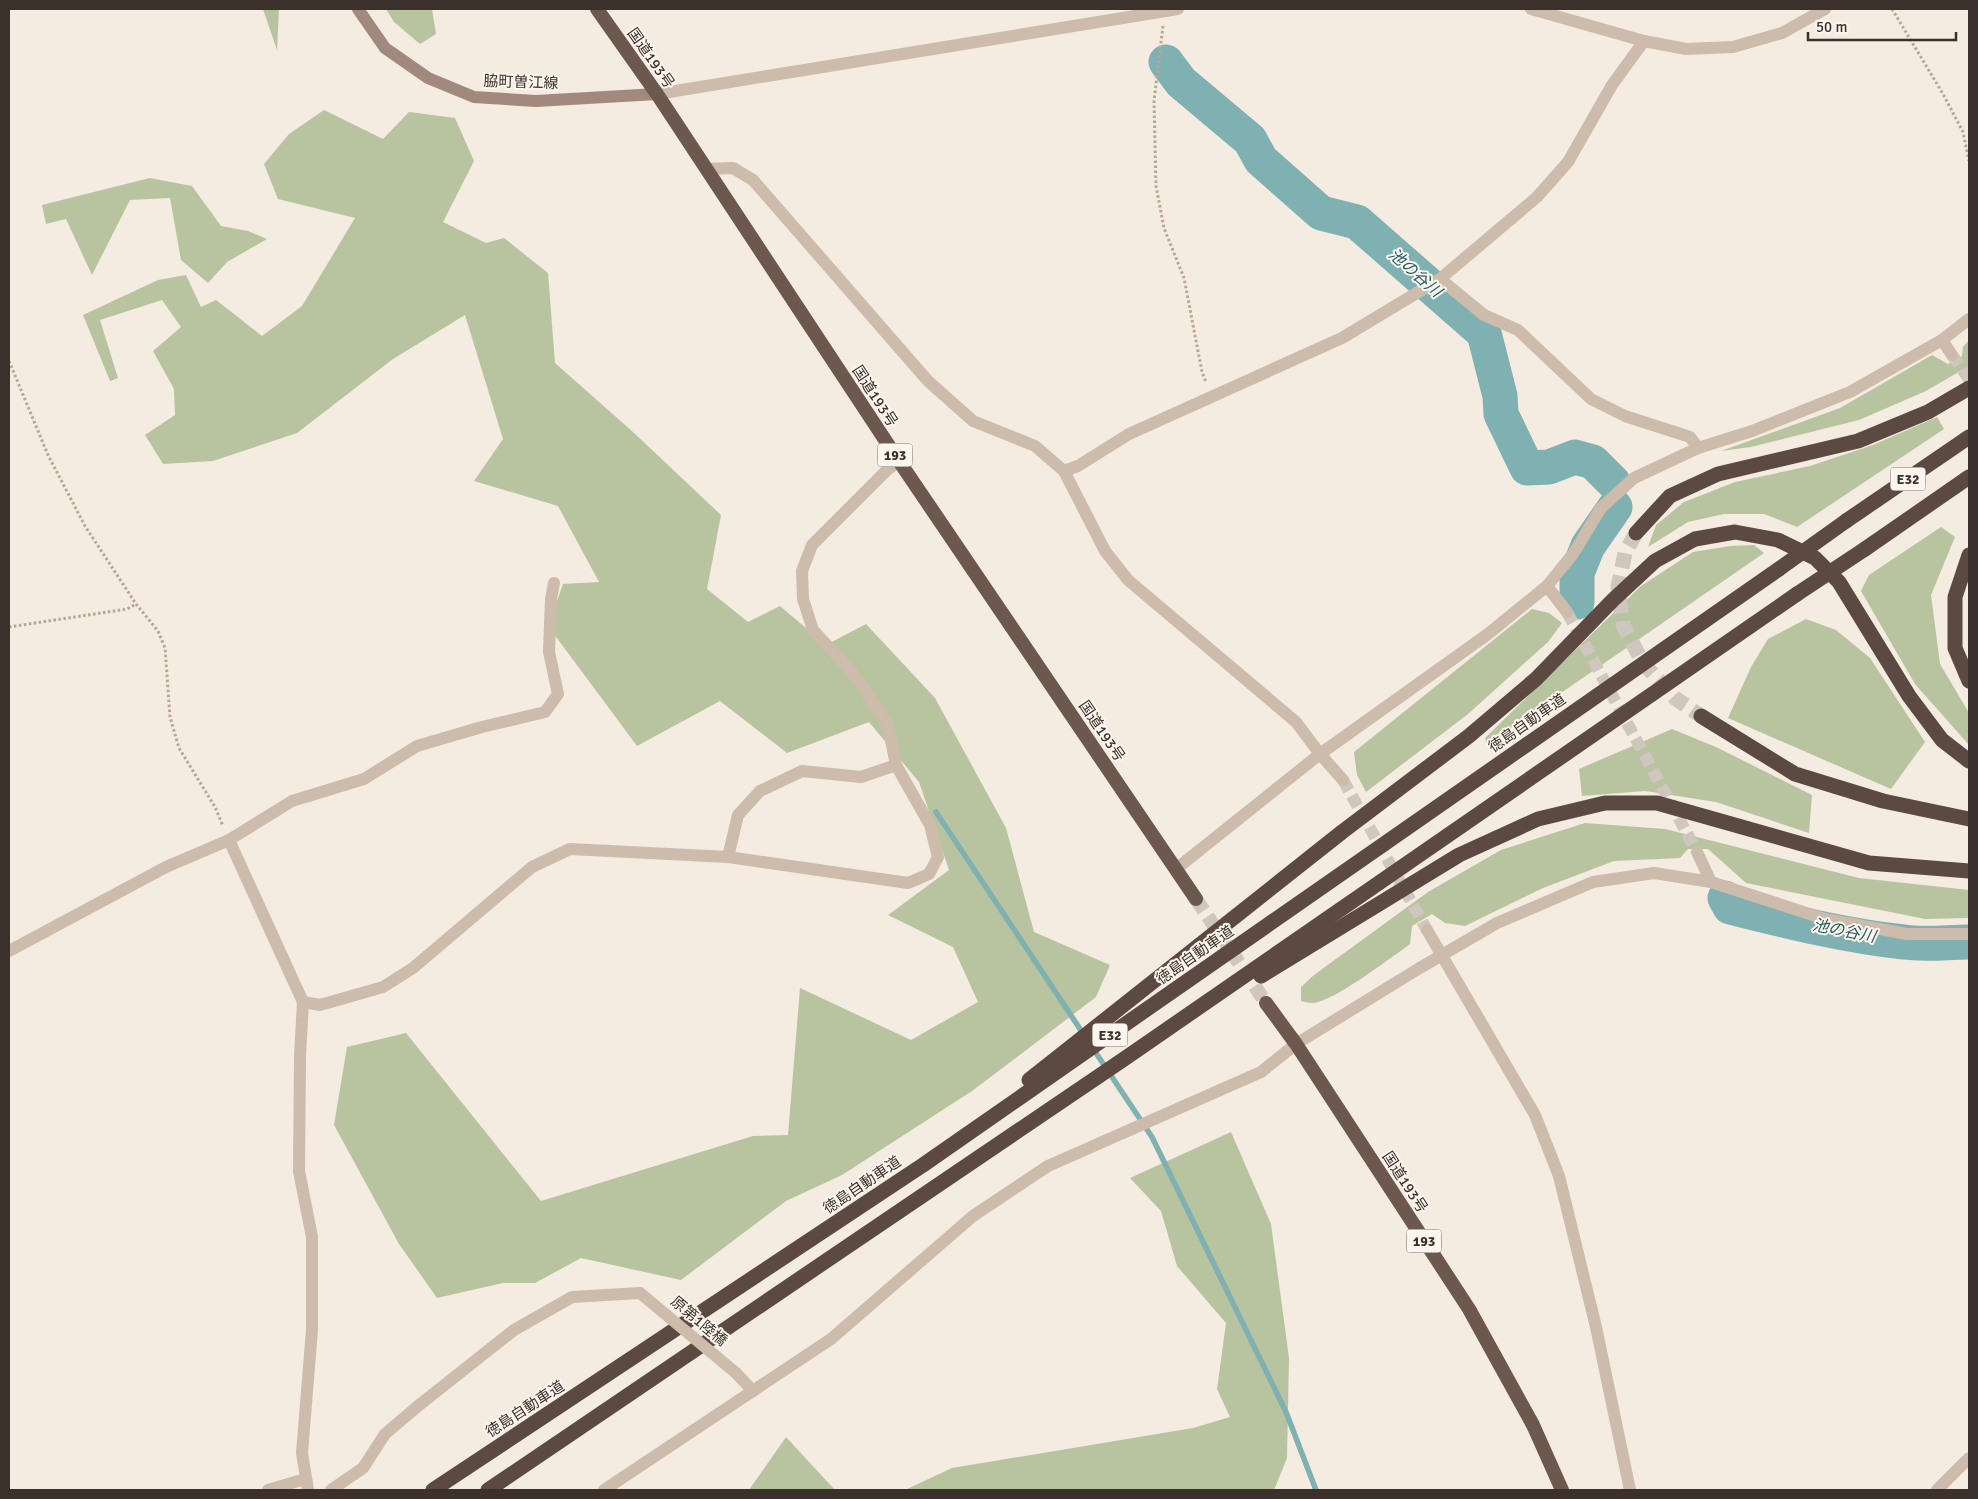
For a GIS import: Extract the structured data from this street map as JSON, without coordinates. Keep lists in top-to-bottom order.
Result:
{
  "streets": {
    "highway": [
      "国道193号",
      "193",
      "E32",
      "徳島自動車道"
    ],
    "main road": ["脇町曽江線"],
    "street": ["原第1陸橋"]
  },
  "crossings": [
    ["国道193号", "脇町曽江線"]
  ],
  "water": ["池の谷川"],
  "scale_bar": "50 m"
}
